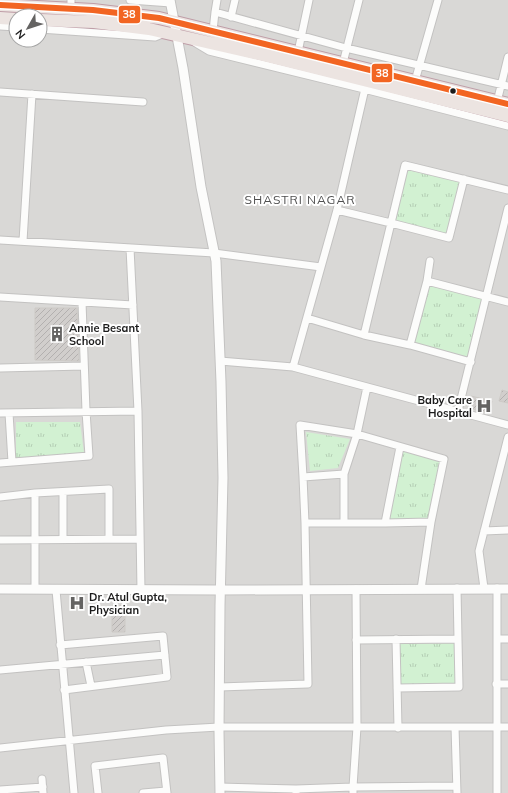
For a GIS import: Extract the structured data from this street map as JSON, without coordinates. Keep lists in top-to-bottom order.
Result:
{
  "districts": ["SHASTRI NAGAR"],
  "places": {
    "building": ["Annie Besant School"],
    "hospital": ["Baby Care Hospital", "Dr. Atul Gupta, Physician"]
  },
  "lines": ["transit line 38"],
  "north": "bottom left"
}
